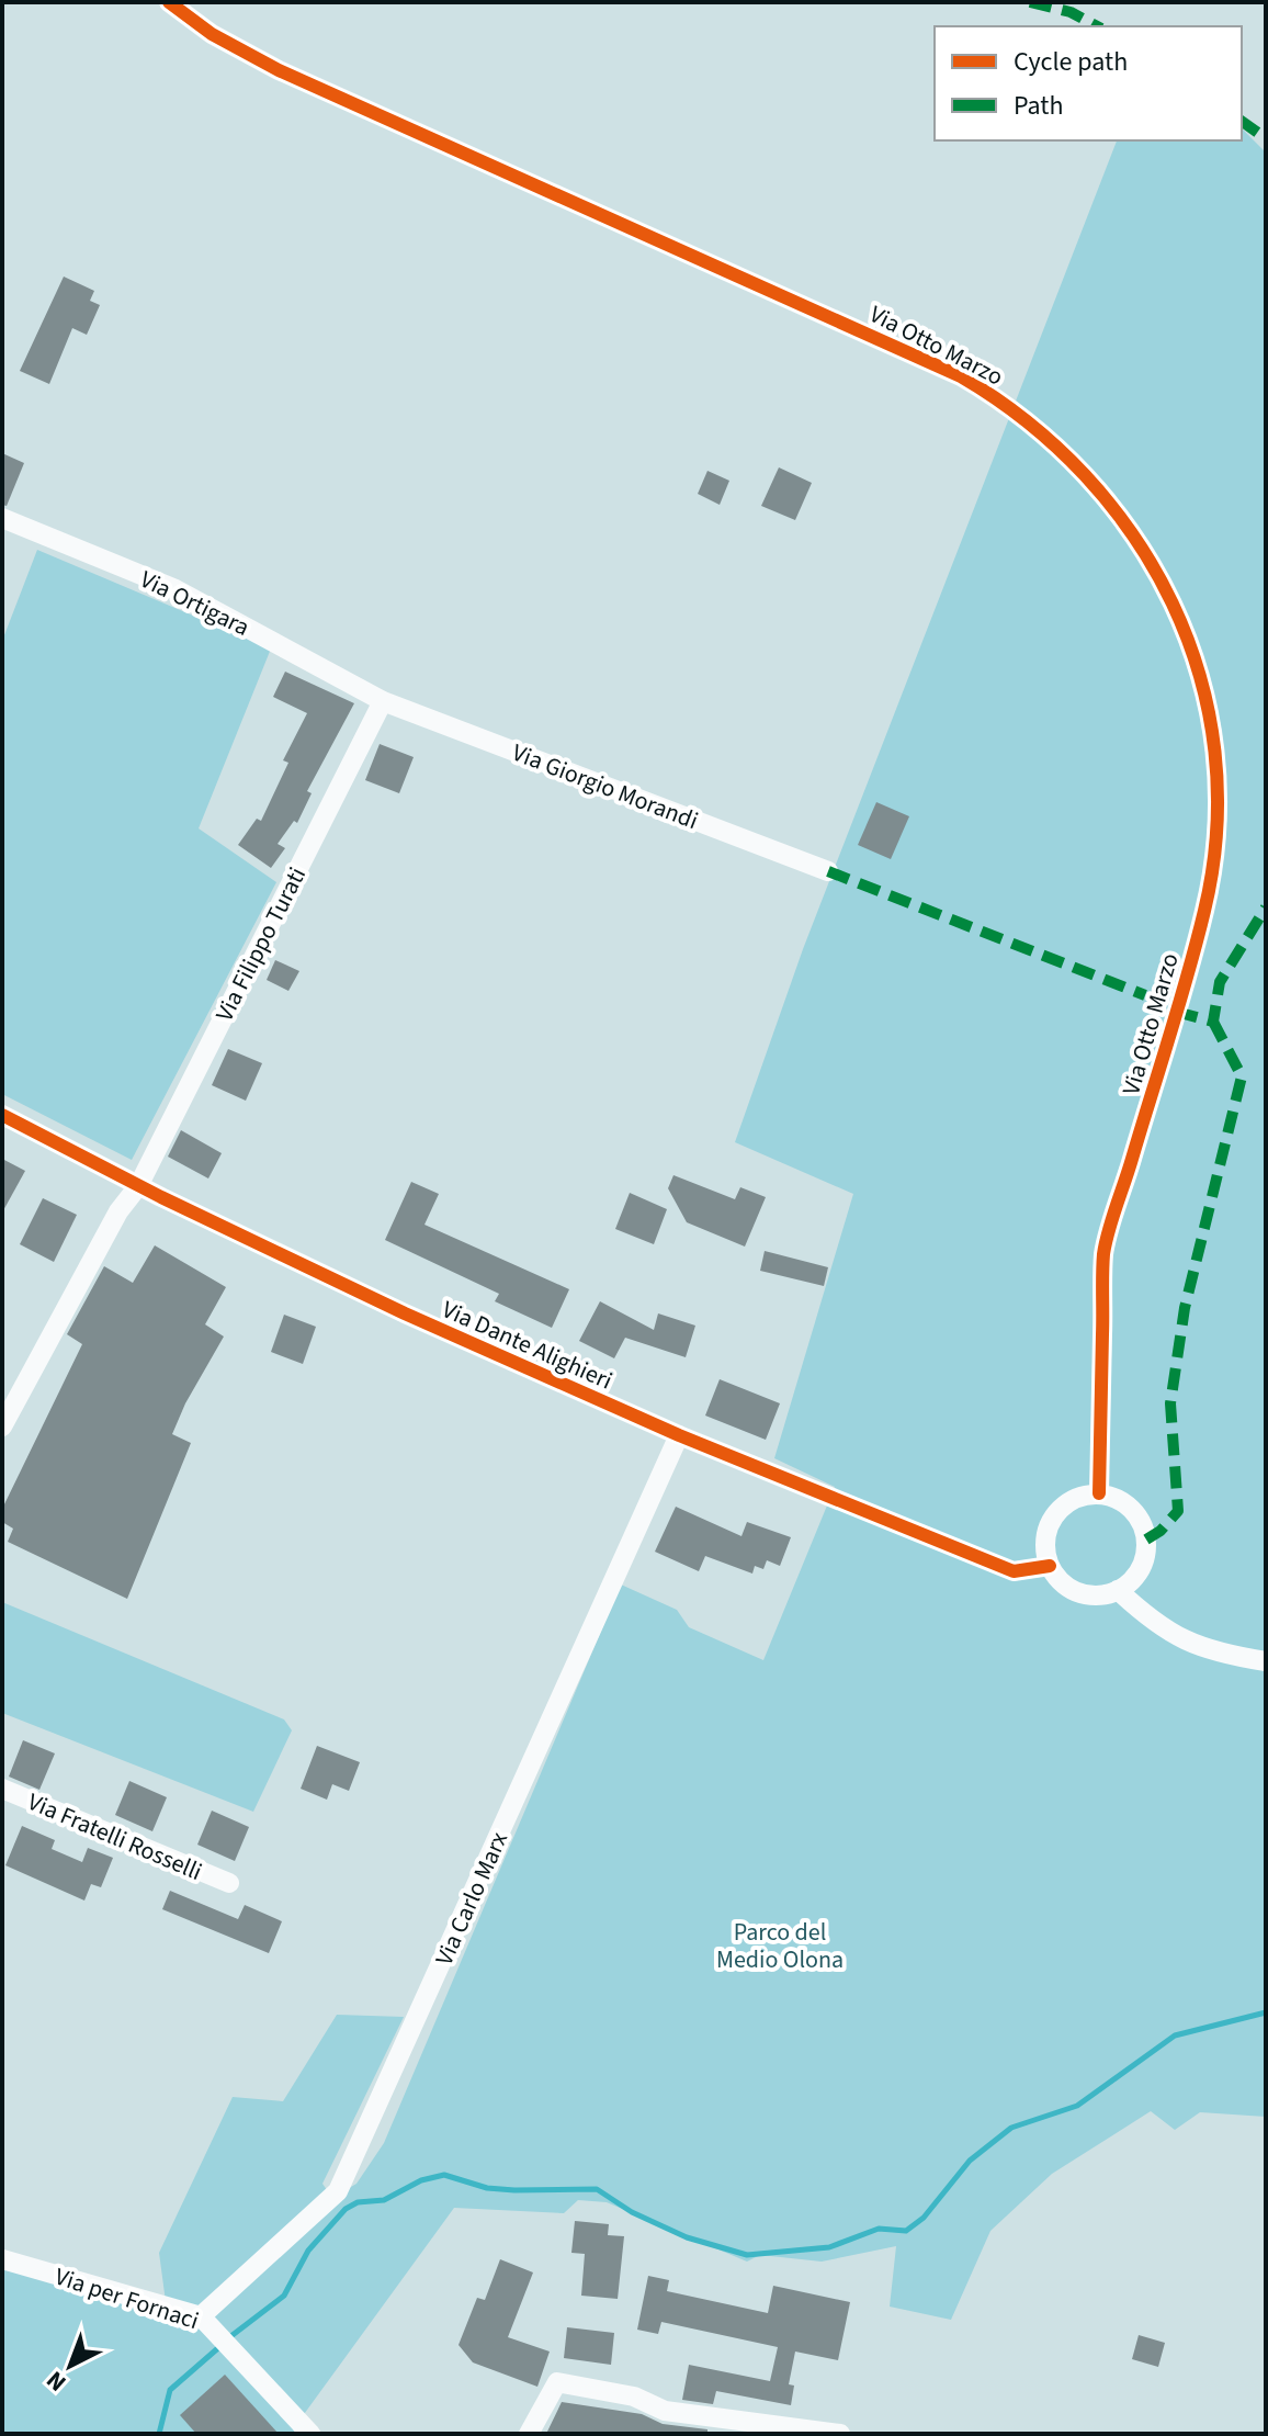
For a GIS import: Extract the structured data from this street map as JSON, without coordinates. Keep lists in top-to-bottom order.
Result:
{
  "streets": {
    "street": [
      "Via Otto Marzo",
      "Via Ortigara",
      "Via Giorgio Morandi",
      "Via Filippo Turati",
      "Via Dante Alighieri",
      "Via Fratelli Rosselli",
      "Via Carlo Marx",
      "Via per Fornaci"
    ]
  },
  "crossings": [
    ["Via Otto Marzo", "Via Dante Alighieri"],
    ["Via Ortigara", "Via Giorgio Morandi"],
    ["Via Ortigara", "Via Filippo Turati"],
    ["Via Giorgio Morandi", "Via Filippo Turati"],
    ["Via Filippo Turati", "Via Dante Alighieri"],
    ["Via Dante Alighieri", "Via Carlo Marx"],
    ["Via Carlo Marx", "Via per Fornaci"]
  ],
  "parks": ["Parco del Medio Olona"],
  "legend": ["Cycle path", "Path"],
  "north": "bottom left"
}
